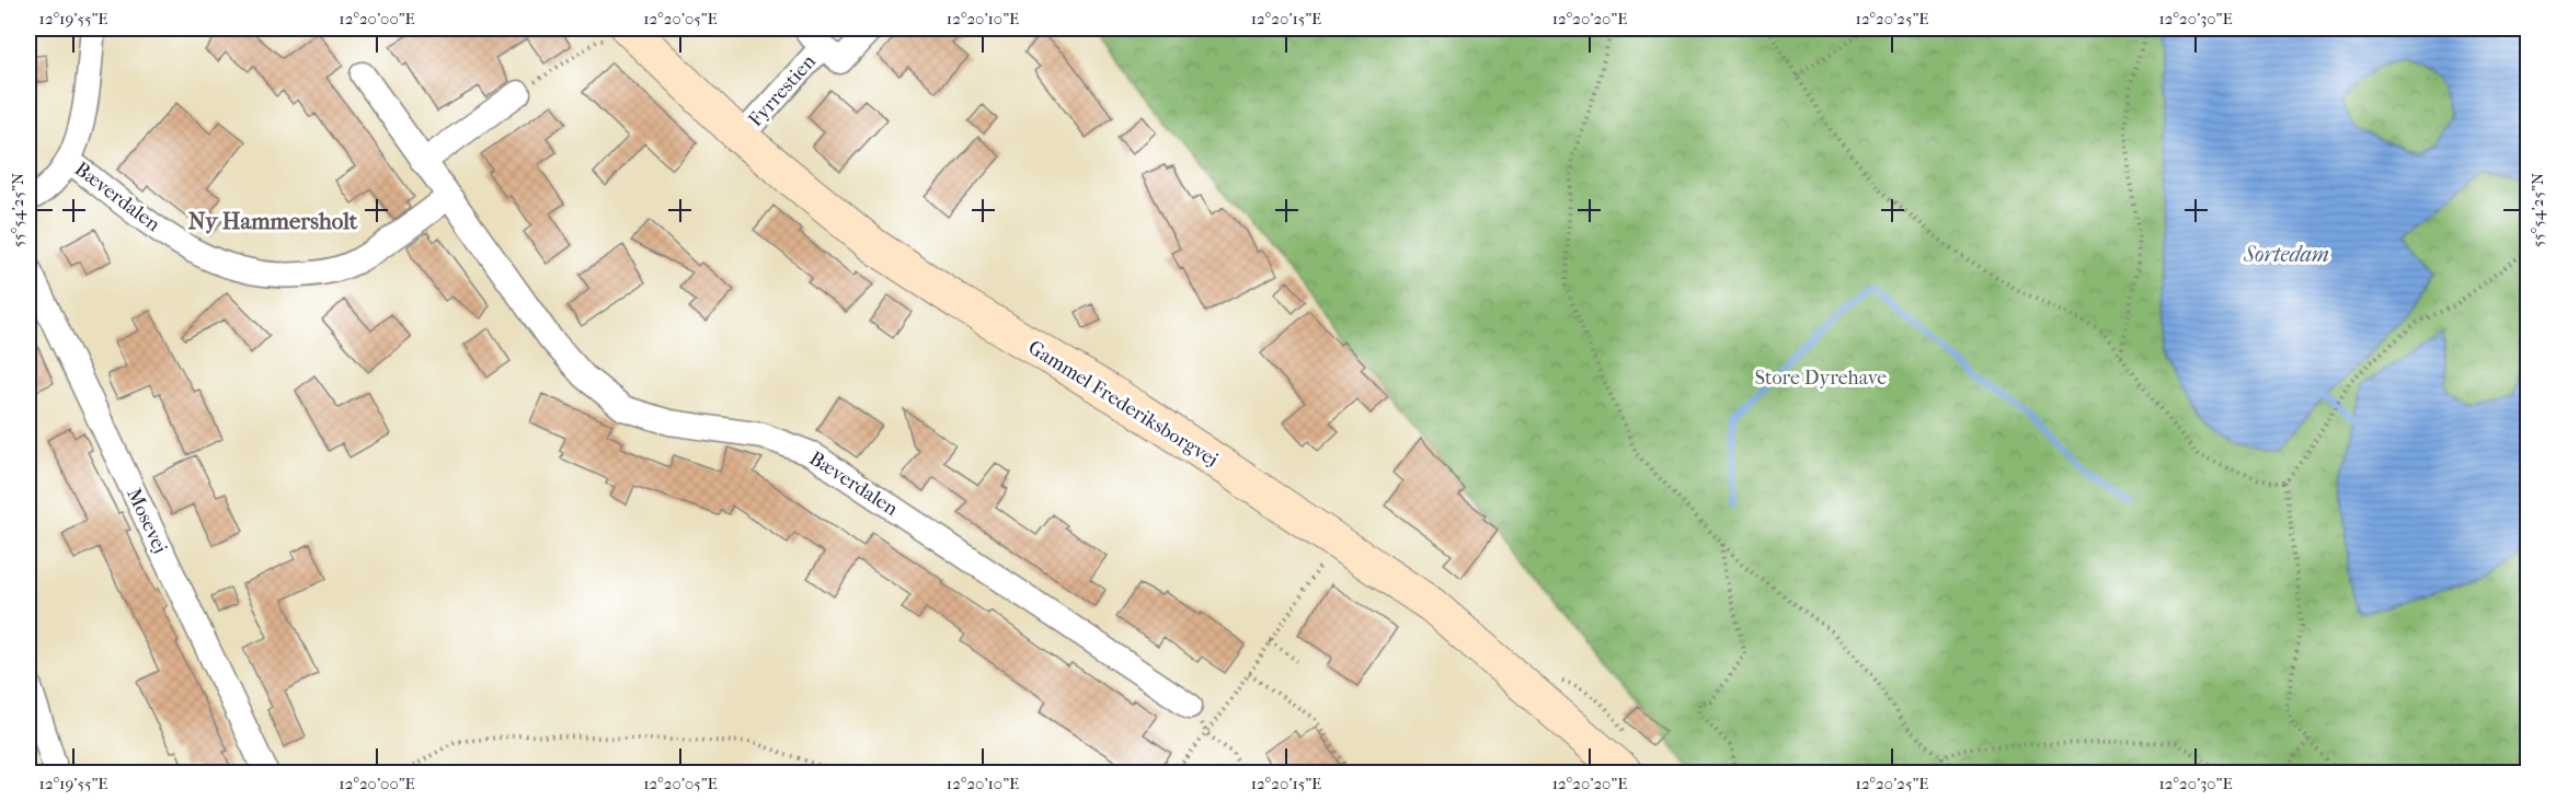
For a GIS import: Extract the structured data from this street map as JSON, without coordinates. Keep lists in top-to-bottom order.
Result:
{
  "streets": {
    "street": [
      "Fyrrestien",
      "Bæverdalen",
      "Gammel Frederiksborgvej",
      "Mosevej"
    ]
  },
  "crossings": [
    ["Fyrrestien", "Gammel Frederiksborgvej"]
  ],
  "districts": ["Ny Hammersholt"],
  "water": ["Sortedam"],
  "parks": ["Store Dyrehave"],
  "coordinates": [
    "12°19'55\"E",
    "12°20'00\"E",
    "12°20'05\"E",
    "12°20'10\"E",
    "12°20'15\"E",
    "12°20'20\"E",
    "12°20'25\"E",
    "12°20'30\"E",
    "55°54'25\"N"
  ]
}
